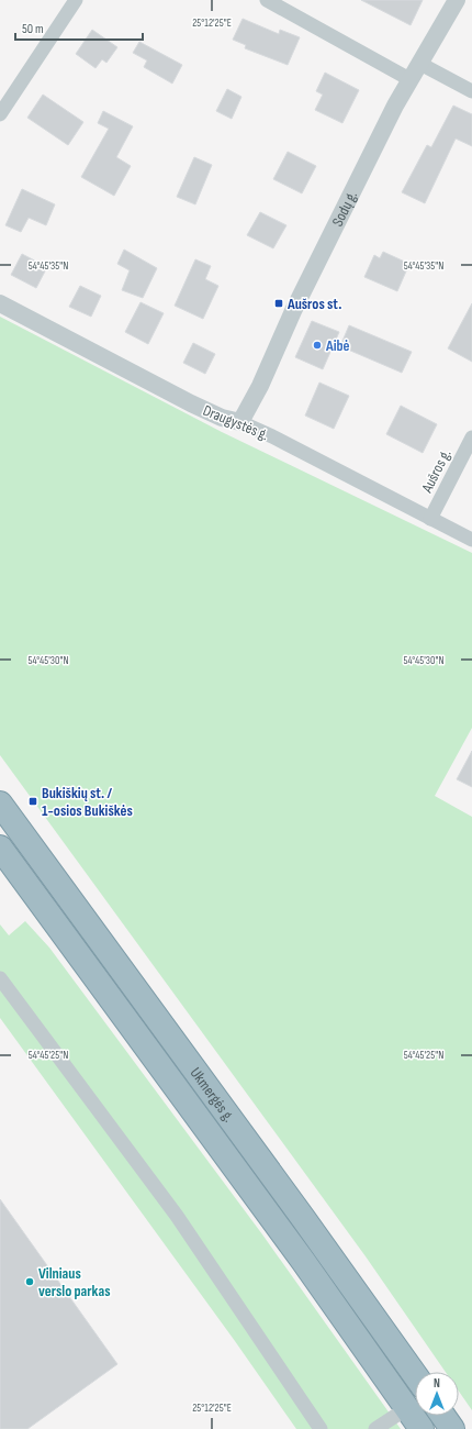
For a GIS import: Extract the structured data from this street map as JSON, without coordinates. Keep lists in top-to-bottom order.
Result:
{
  "streets": {
    "highway": ["Ukmergės g."],
    "street": ["Sodų g.", "Draugystės g.", "Aušros g."]
  },
  "crossings": [
    ["Sodų g.", "Draugystės g."],
    ["Draugystės g.", "Aušros g."]
  ],
  "places": {
    "transit": ["Aušros st.", "Bukiškių st. / 1-osios Bukiškės"],
    "other": ["Aibė", "Vilniaus verslo parkas"]
  },
  "scale_bar": "50 m",
  "north": "top",
  "coordinates": [
    "25°12'25\"E",
    "54°45'35\"N",
    "54°45'30\"N",
    "54°45'25\"N"
  ]
}
